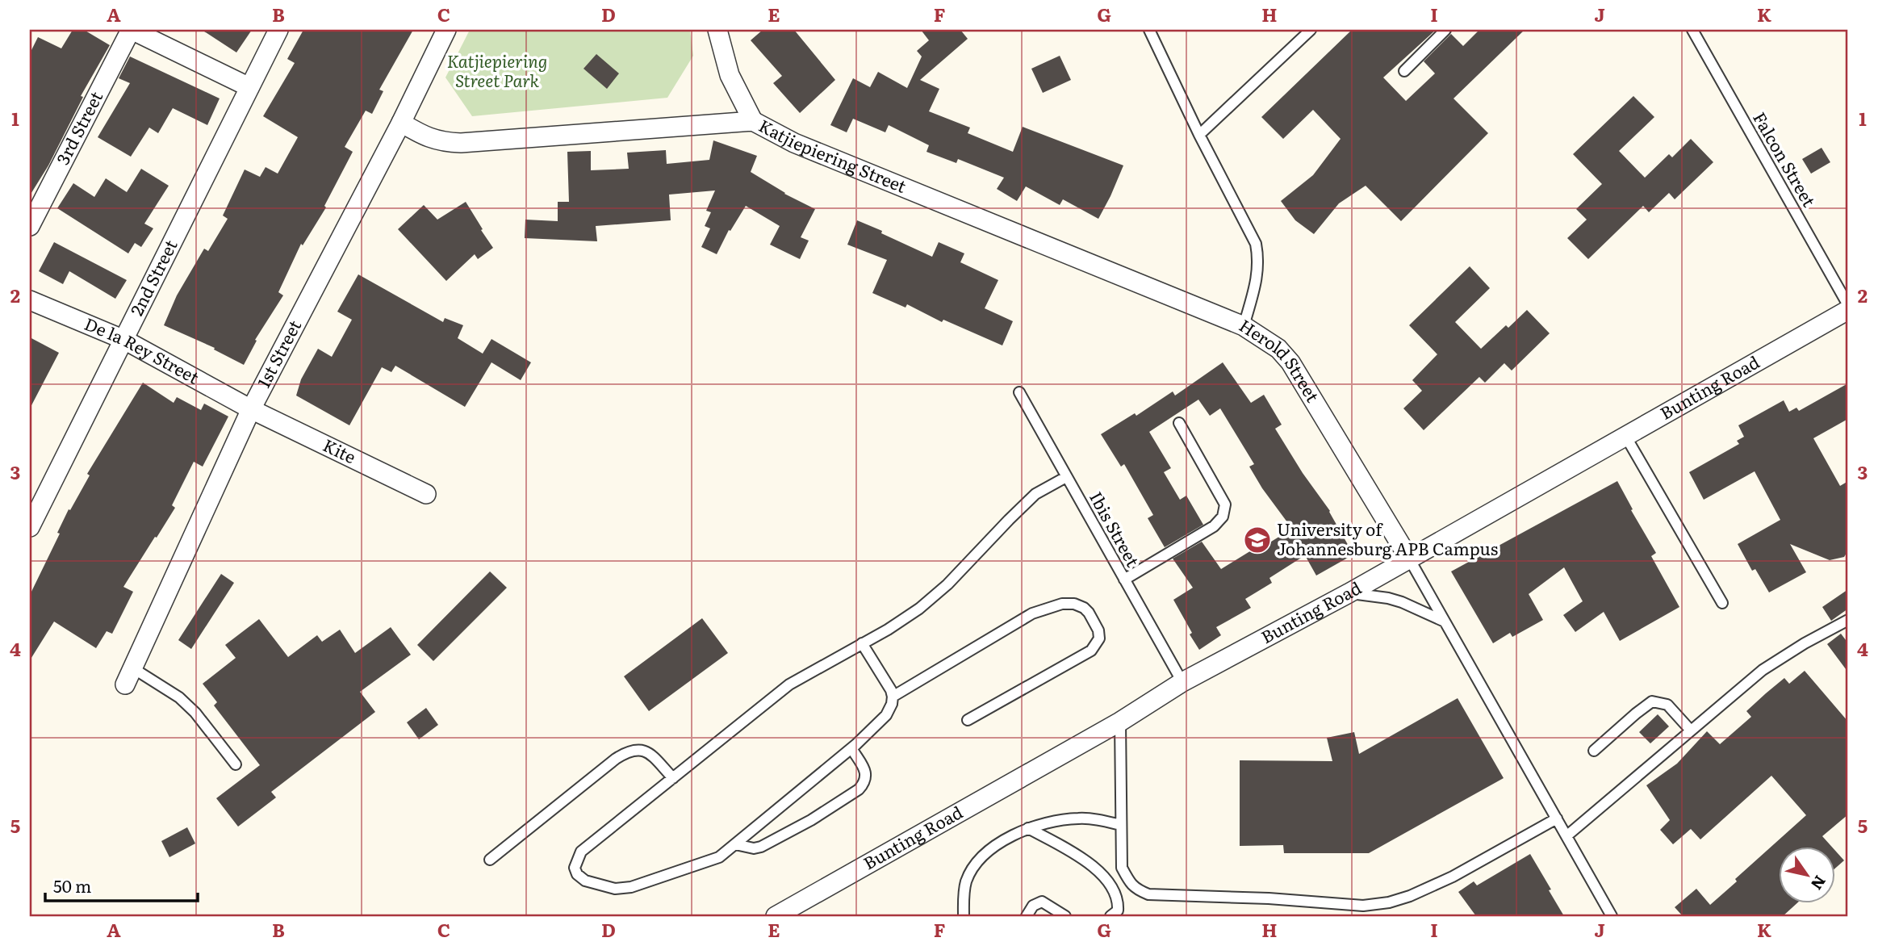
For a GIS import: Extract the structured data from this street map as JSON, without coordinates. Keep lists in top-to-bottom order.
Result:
{
  "streets": {
    "street": [
      "3rd Street",
      "Katjiepiering Street",
      "2nd Street",
      "De la Rey Street",
      "1st Street",
      "Herold Street",
      "Bunting Road",
      "Kite"
    ],
    "lane": ["Falcon Street", "Ibis Street"]
  },
  "crossings": [
    ["Katjiepiering Street", "1st Street"],
    ["Katjiepiering Street", "Herold Street"],
    ["2nd Street", "De la Rey Street"],
    ["De la Rey Street", "1st Street"],
    ["De la Rey Street", "Kite"],
    ["1st Street", "Kite"],
    ["Herold Street", "Bunting Road"],
    ["Bunting Road", "Ibis Street"]
  ],
  "parks": ["Katjiepiering Street Park"],
  "places": {
    "school or university": ["University of Johannesburg APB Campus"]
  },
  "scale_bar": "50 m",
  "north": "bottom right",
  "grid": {
    "columns": [
      "A",
      "B",
      "C",
      "D",
      "E",
      "F",
      "G",
      "H",
      "I",
      "J",
      "K"
    ],
    "rows": [
      "1",
      "2",
      "3",
      "4",
      "5"
    ]
  }
}
